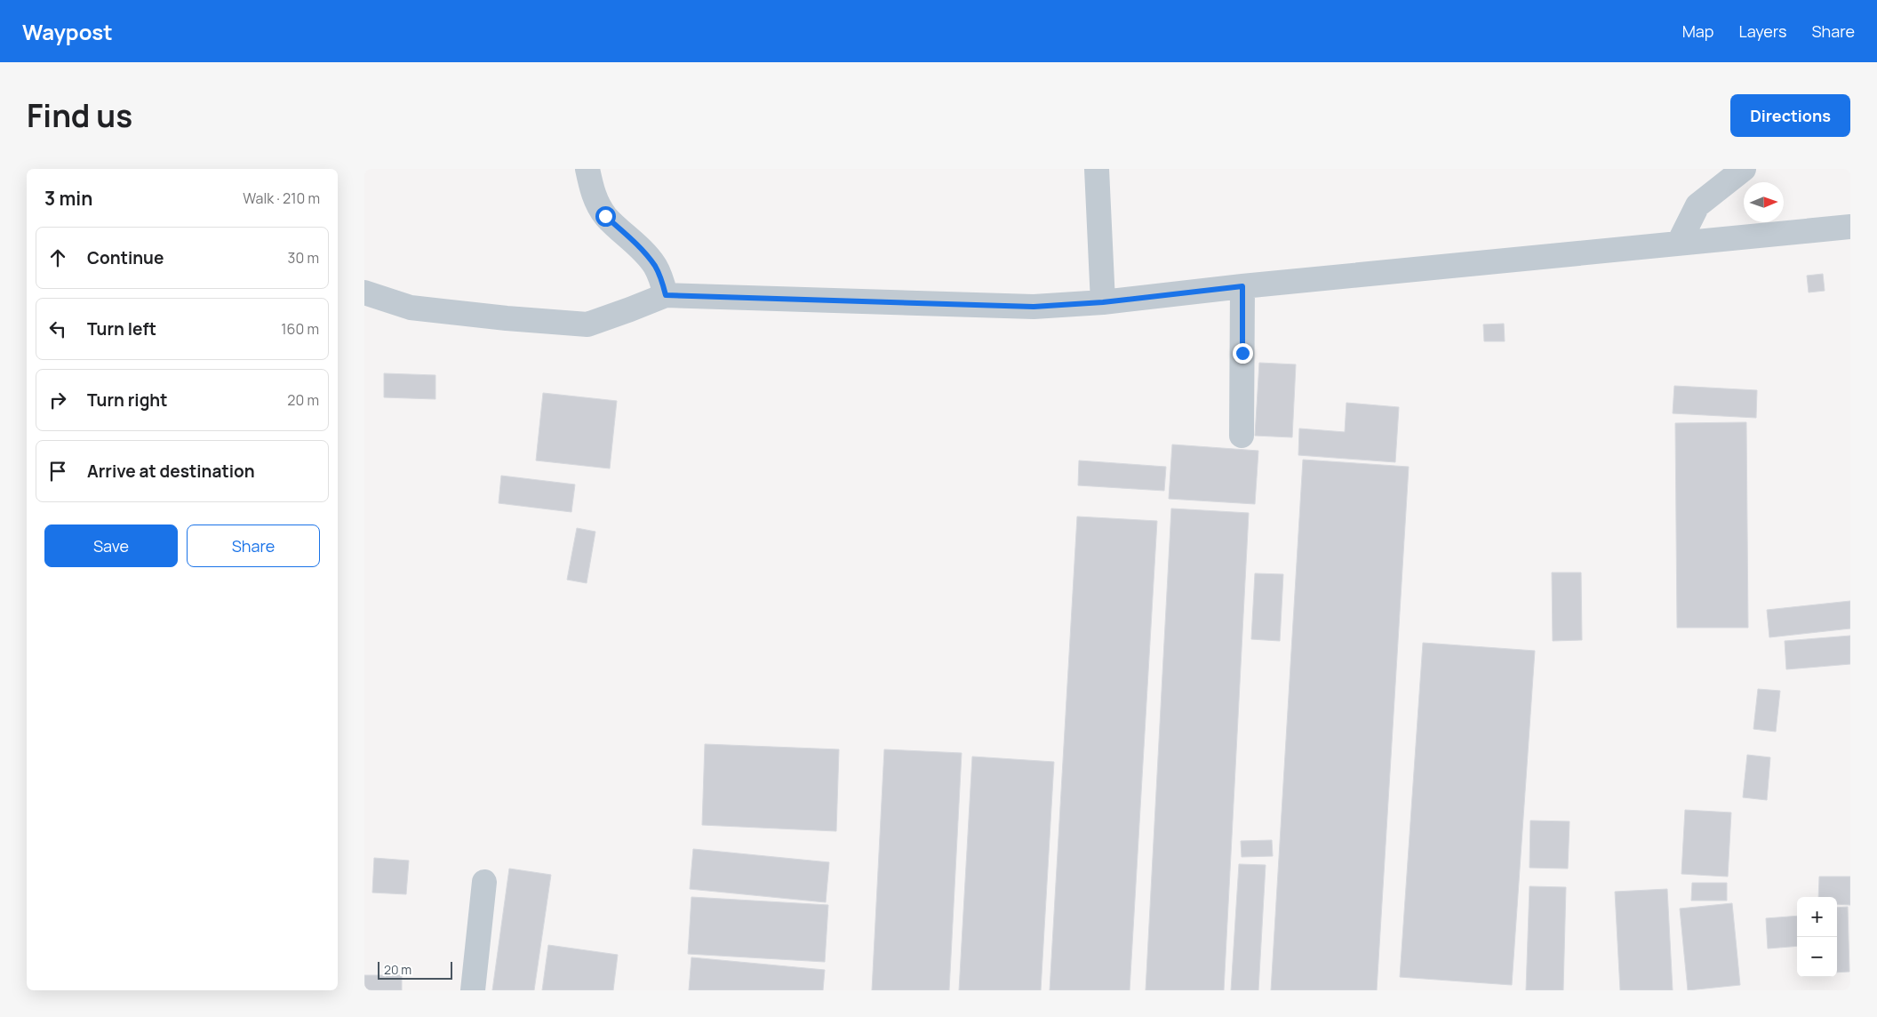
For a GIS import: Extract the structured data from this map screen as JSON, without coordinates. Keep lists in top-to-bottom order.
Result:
{
  "scale_bar": "20 m",
  "north": "right",
  "page": {
    "header": "Waypost",
    "nav": ["Map", "Layers", "Share"],
    "title": "Find us",
    "buttons": [
      "Directions",
      ["Save", "Share"]
    ],
    "heading": ["3 min", "Walk · 210 m"],
    "list": [
      ["Continue", "30 m"],
      ["Turn left", "160 m"],
      ["Turn right", "20 m"],
      "Arrive at destination"
    ],
    "map_buttons": ["+", "−"],
    "scale": "20 m"
  }
}
